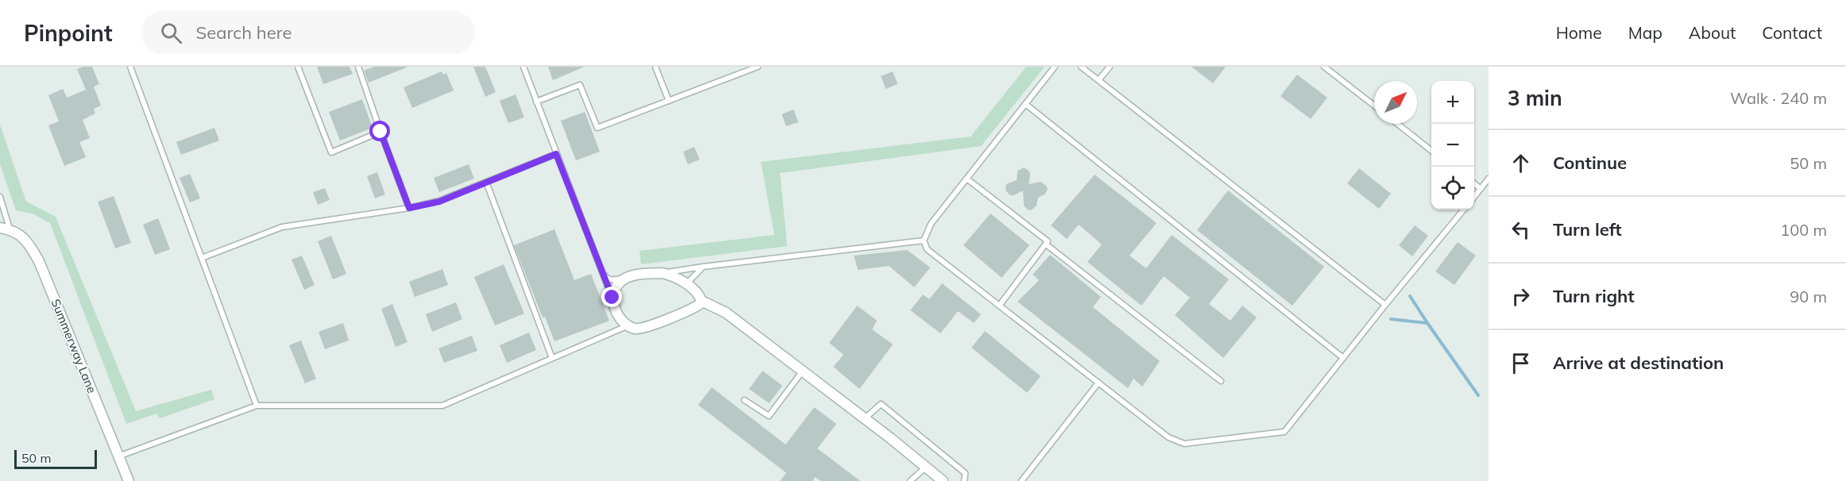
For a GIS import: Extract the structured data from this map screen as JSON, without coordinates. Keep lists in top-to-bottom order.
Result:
{
  "streets": {
    "street": ["Summerway Lane"]
  },
  "scale_bar": "50 m",
  "north": "top right",
  "page": {
    "header": "Pinpoint",
    "search": "Search here",
    "nav": [
      "Home",
      "Map",
      "About",
      "Contact"
    ],
    "heading": ["3 min", "Walk · 240 m"],
    "map_buttons": ["+", "−"],
    "list": [
      ["Continue", "50 m"],
      ["Turn left", "100 m"],
      ["Turn right", "90 m"],
      "Arrive at destination"
    ],
    "scale": "50 m"
  }
}
